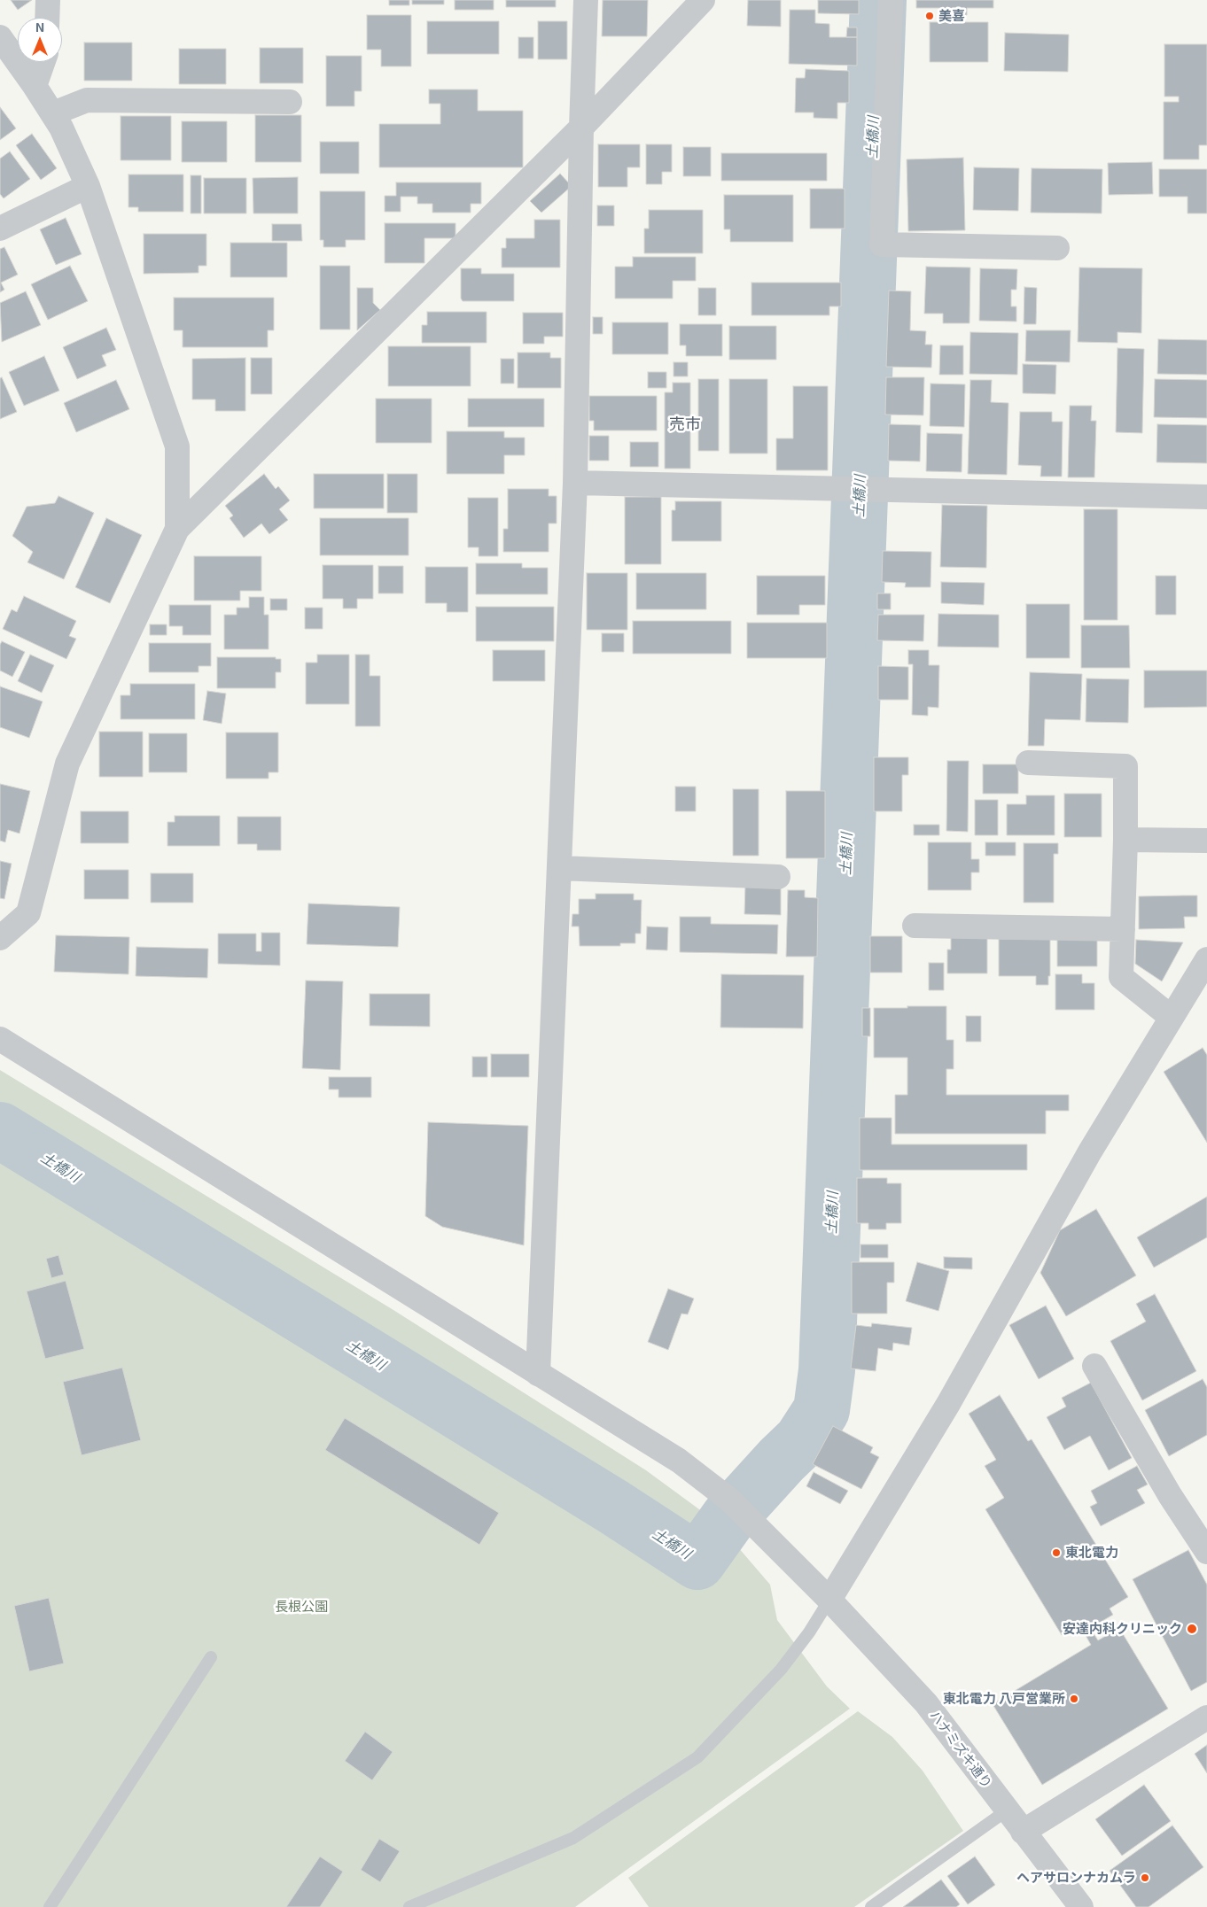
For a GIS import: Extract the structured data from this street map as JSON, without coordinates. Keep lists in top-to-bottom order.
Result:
{
  "streets": {
    "street": ["ハナミズキ通り"]
  },
  "districts": ["売市"],
  "water": ["土橋川"],
  "parks": ["長根公園"],
  "places": [
    "美喜",
    "東北電力",
    "安達内科クリニック",
    "東北電力 八戸営業所",
    "ヘアサロンナカムラ"
  ],
  "north": "top"
}
